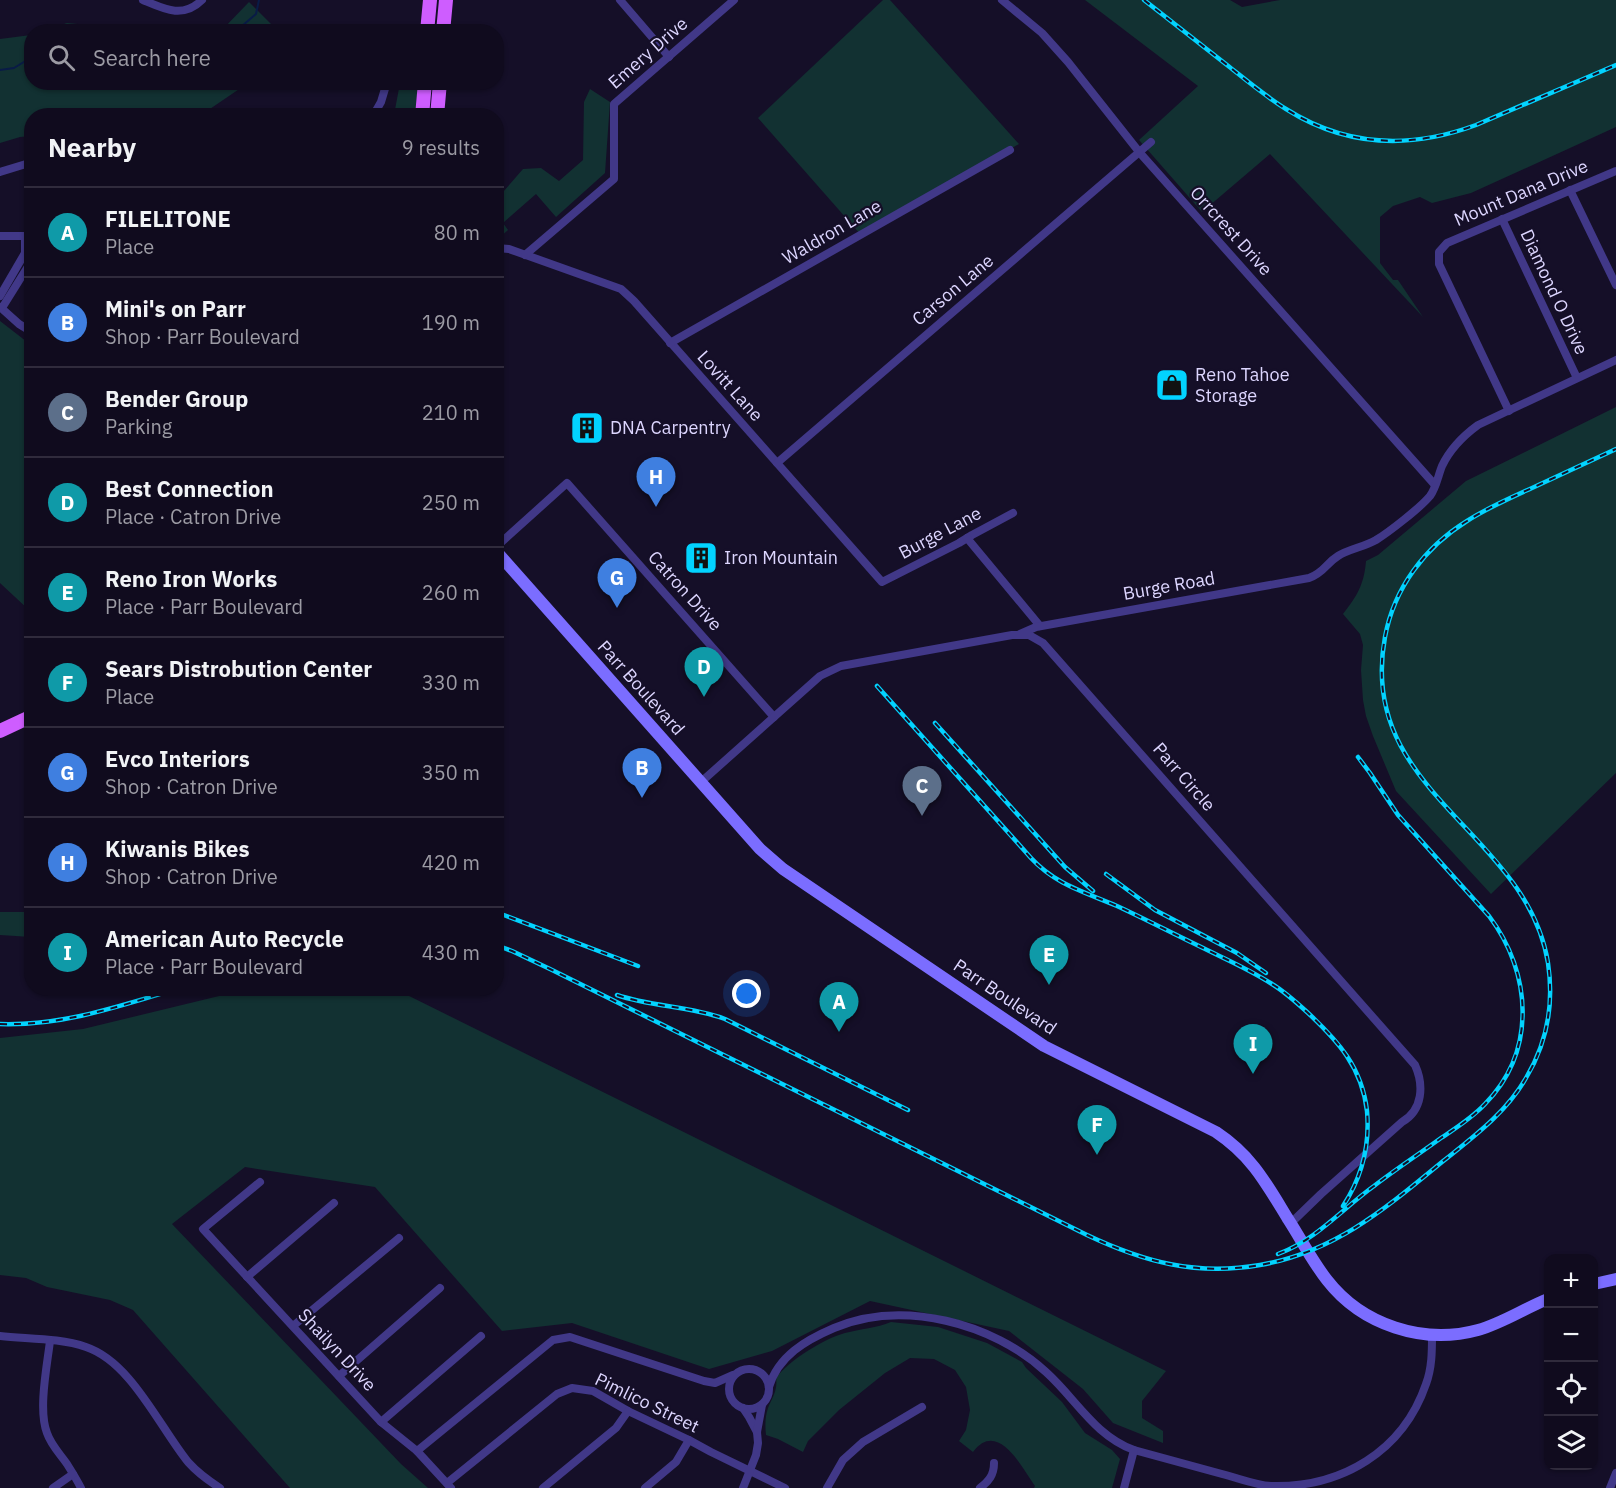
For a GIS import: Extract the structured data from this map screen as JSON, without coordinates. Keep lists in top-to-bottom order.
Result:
{
  "streets": {
    "main road": ["Parr Boulevard"],
    "street": [
      "Emery Drive",
      "Mount Dana Drive",
      "Orrcrest Drive",
      "Waldron Lane",
      "Carson Lane",
      "Diamond O Drive",
      "Lovitt Lane",
      "Burge Lane",
      "Burge Road",
      "Catron Drive",
      "Parr Circle",
      "Shailyn Drive",
      "Pimlico Street"
    ]
  },
  "crossings": [
    ["Emery Drive", "Lovitt Lane"],
    ["Mount Dana Drive", "Diamond O Drive"],
    ["Orrcrest Drive", "Carson Lane"],
    ["Orrcrest Drive", "Burge Road"],
    ["Waldron Lane", "Lovitt Lane"],
    ["Carson Lane", "Lovitt Lane"],
    ["Lovitt Lane", "Burge Lane"],
    ["Burge Road", "Parr Circle"],
    ["Parr Boulevard", "Parr Circle"],
    ["Shailyn Drive", "Pimlico Street"]
  ],
  "places": {
    "shop": ["Reno Tahoe Storage"],
    "building": ["DNA Carpentry", "Iron Mountain"]
  },
  "page": {
    "search": "Search here",
    "heading": ["Nearby", "9 results"],
    "list": [
      {
        "mark": "A",
        "name": "FILELITONE",
        "note": "Place",
        "value": "80 m"
      },
      {
        "mark": "B",
        "name": "Mini's on Parr",
        "note": "Shop · Parr Boulevard",
        "value": "190 m"
      },
      {
        "mark": "C",
        "name": "Bender Group",
        "note": "Parking",
        "value": "210 m"
      },
      {
        "mark": "D",
        "name": "Best Connection",
        "note": "Place · Catron Drive",
        "value": "250 m"
      },
      {
        "mark": "E",
        "name": "Reno Iron Works",
        "note": "Place · Parr Boulevard",
        "value": "260 m"
      },
      {
        "mark": "F",
        "name": "Sears Distrobution Center",
        "note": "Place",
        "value": "330 m"
      },
      {
        "mark": "G",
        "name": "Evco Interiors",
        "note": "Shop · Catron Drive",
        "value": "350 m"
      },
      {
        "mark": "H",
        "name": "Kiwanis Bikes",
        "note": "Shop · Catron Drive",
        "value": "420 m"
      },
      {
        "mark": "I",
        "name": "American Auto Recycle",
        "note": "Place · Parr Boulevard",
        "value": "430 m"
      }
    ],
    "pins": [
      "H",
      "G",
      "D",
      "B",
      "C",
      "E",
      "A",
      "I",
      "F"
    ],
    "map_buttons": ["+", "−"]
  }
}
